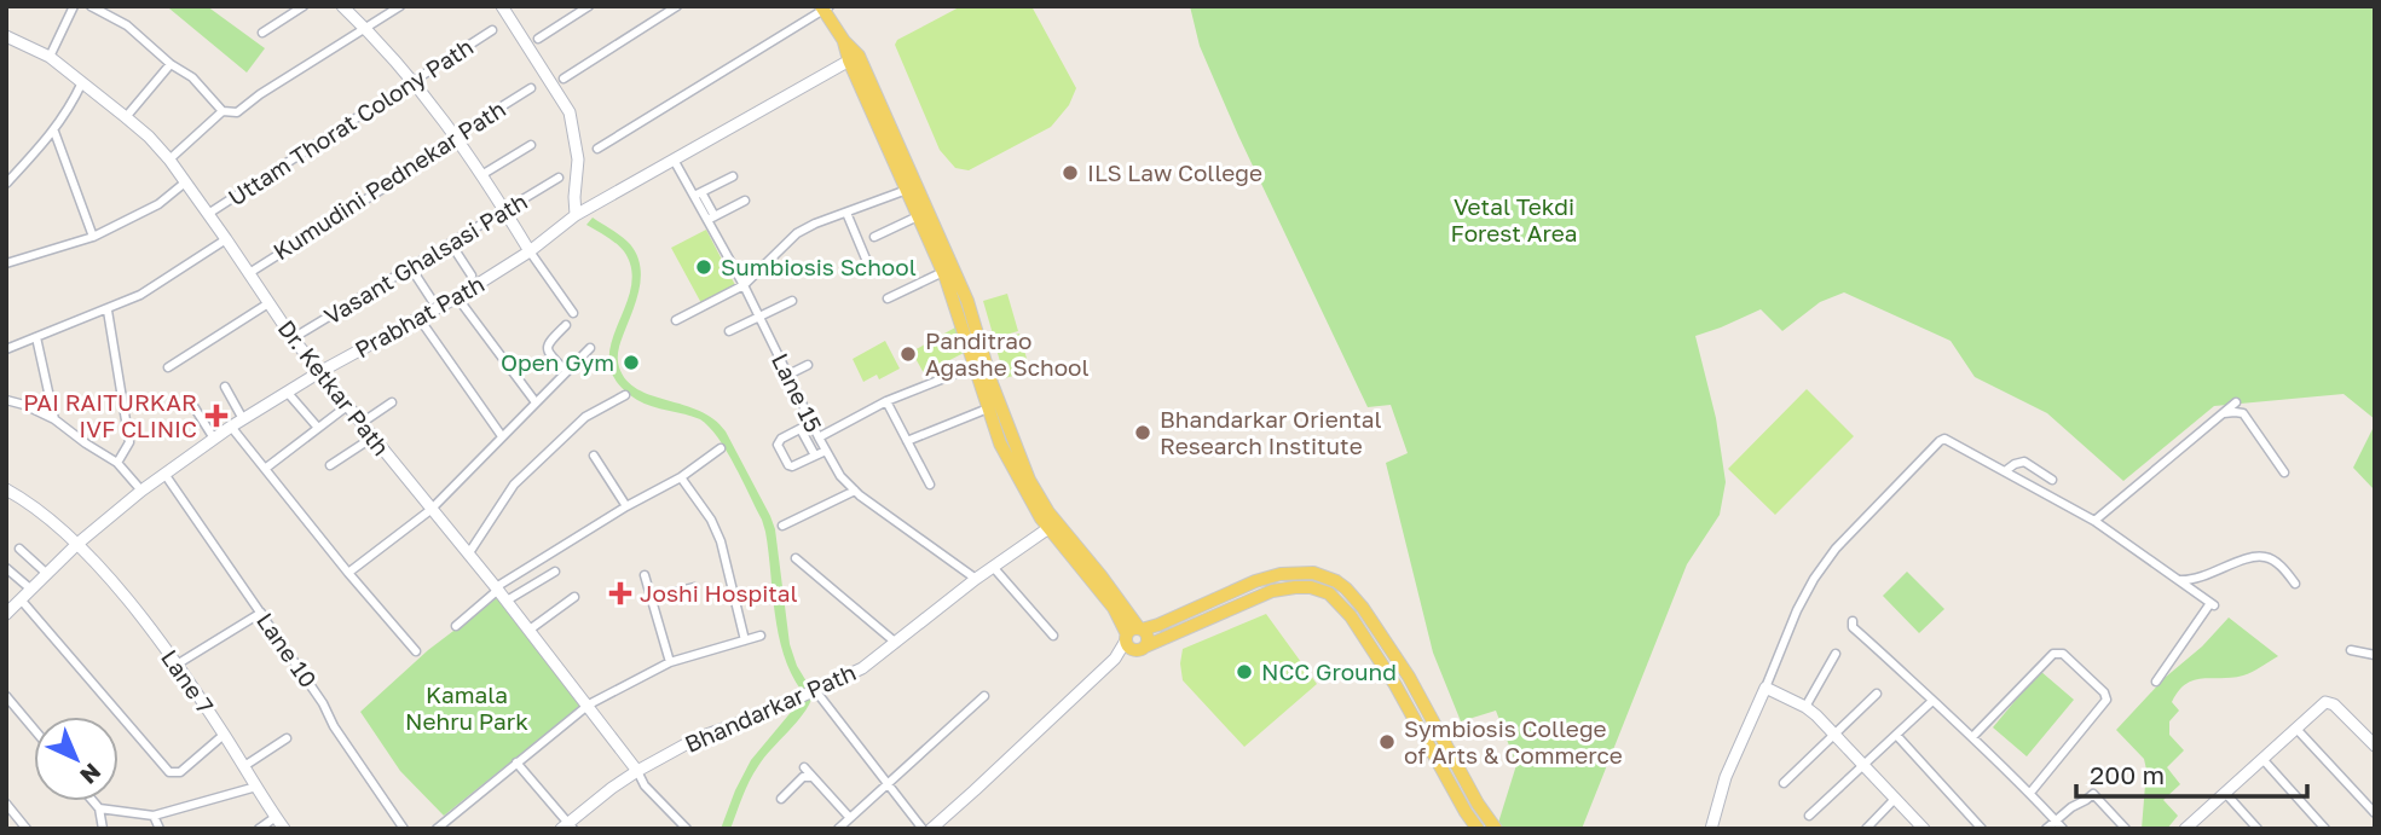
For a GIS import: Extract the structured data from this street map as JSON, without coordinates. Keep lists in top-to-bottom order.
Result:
{
  "streets": {
    "street": [
      "Uttam Thorat Colony Path",
      "Kumudini Pednekar Path",
      "Vasant Ghalsasi Path",
      "Prabhat Path",
      "Dr. Ketkar Path",
      "Lane 15",
      "Lane 10",
      "Lane 7",
      "Bhandarkar Path"
    ]
  },
  "crossings": [
    ["Uttam Thorat Colony Path", "Dr. Ketkar Path"],
    ["Kumudini Pednekar Path", "Dr. Ketkar Path"],
    ["Vasant Ghalsasi Path", "Dr. Ketkar Path"],
    ["Prabhat Path", "Dr. Ketkar Path"],
    ["Prabhat Path", "Lane 15"],
    ["Prabhat Path", "Lane 10"],
    ["Prabhat Path", "Lane 7"],
    ["Dr. Ketkar Path", "Bhandarkar Path"],
    ["Lane 15", "Bhandarkar Path"]
  ],
  "parks": ["Vetal Tekdi Forest Area", "Kamala Nehru Park"],
  "places": {
    "other": [
      "ILS Law College",
      "Sumbiosis School",
      "Panditrao Agashe School",
      "Open Gym",
      "Bhandarkar Oriental Research Institute",
      "NCC Ground",
      "Symbiosis College of Arts & Commerce"
    ],
    "health": ["PAI RAITURKAR IVF CLINIC", "Joshi Hospital"]
  },
  "scale_bar": "200 m",
  "north": "bottom right"
}
